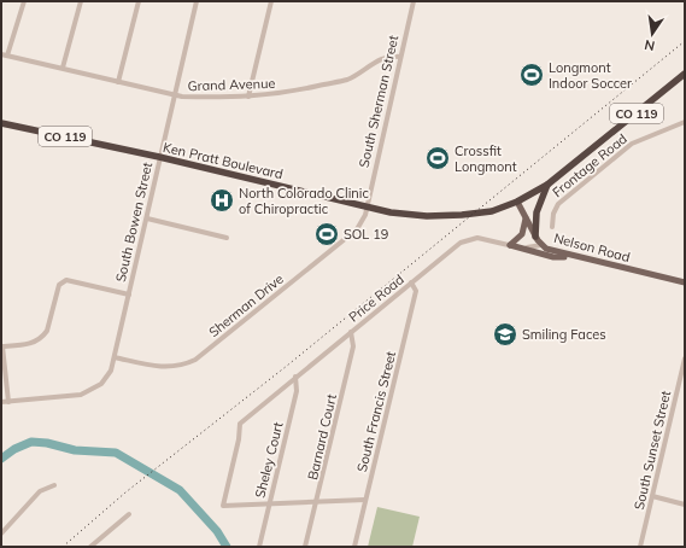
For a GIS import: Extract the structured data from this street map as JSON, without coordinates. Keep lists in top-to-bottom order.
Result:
{
  "streets": {
    "highway": ["CO 119", "Ken Pratt Boulevard"],
    "main road": ["Nelson Road"],
    "street": [
      "Grand Avenue",
      "South Sherman Street",
      "Frontage Road",
      "South Bowen Street",
      "Price Road",
      "Sherman Drive",
      "South Francis Street",
      "Barnard Court",
      "South Sunset Street",
      "Sheley Court"
    ]
  },
  "crossings": [
    ["Grand Avenue", "South Sherman Street"],
    ["Grand Avenue", "South Bowen Street"],
    ["South Sherman Street", "Ken Pratt Boulevard"],
    ["South Sherman Street", "Sherman Drive"],
    ["Ken Pratt Boulevard", "South Bowen Street"],
    ["Ken Pratt Boulevard", "Nelson Road"],
    ["Ken Pratt Boulevard", "Sherman Drive"],
    ["South Bowen Street", "Sherman Drive"],
    ["Nelson Road", "Price Road"],
    ["Price Road", "South Francis Street"],
    ["Price Road", "Barnard Court"],
    ["Price Road", "Sheley Court"]
  ],
  "places": {
    "sports": ["Longmont Indoor Soccer", "Crossfit Longmont", "SOL 19"],
    "hospital": ["North Colorado Clinic of Chiropractic"],
    "school or university": ["Smiling Faces"]
  },
  "north": "bottom"
}
